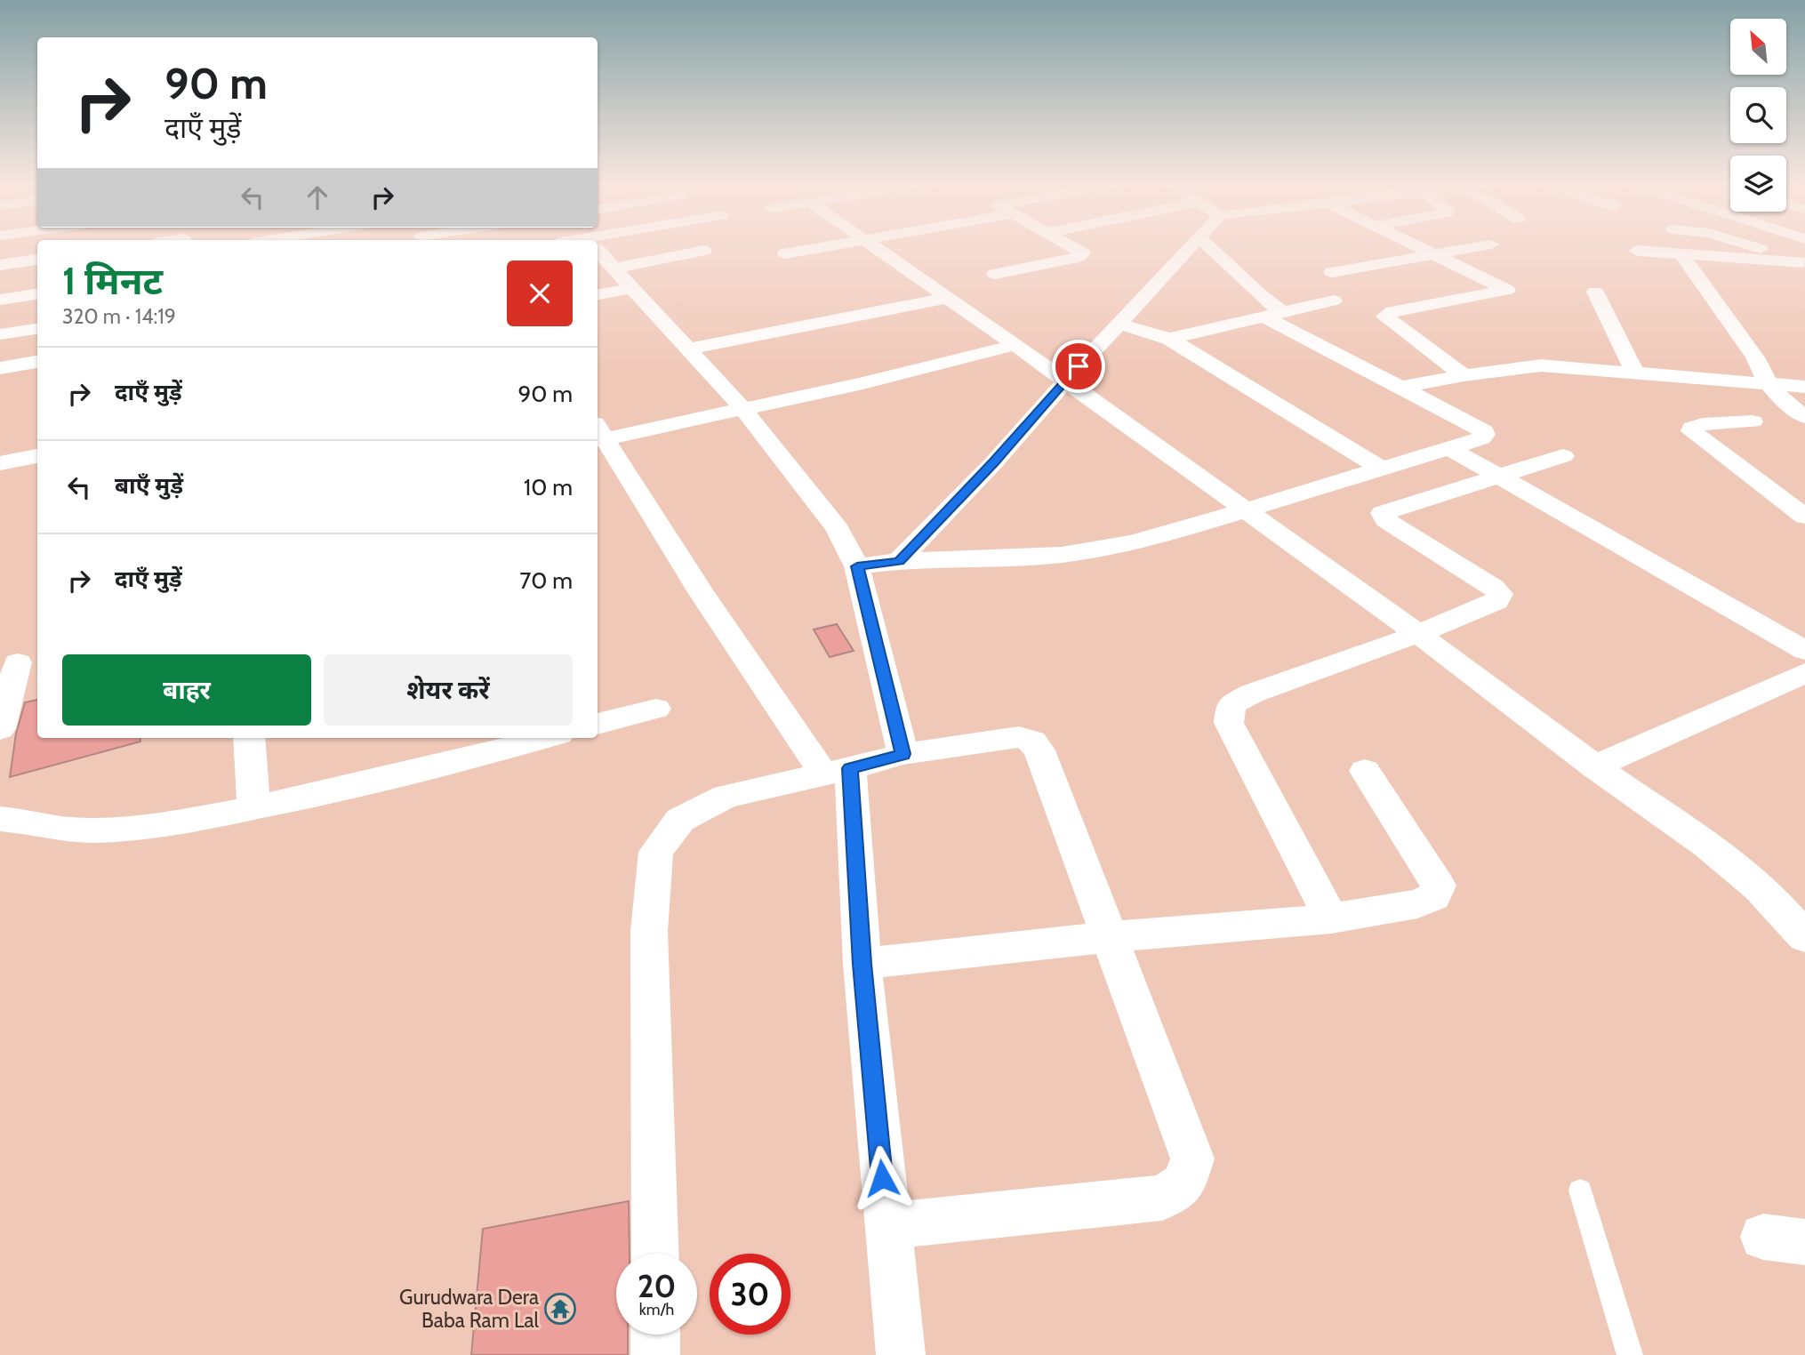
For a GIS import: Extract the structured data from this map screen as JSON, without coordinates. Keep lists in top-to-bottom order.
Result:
{
  "places": {
    "temple": ["Gurudwara Dera Baba Ram Lal"]
  },
  "north": "top left",
  "page": {
    "turn": ["90 m", "दाएँ मुड़ें"],
    "heading": ["1 मिनट", "320 m · 14:19"],
    "list": [
      {
        "name": "दाएँ मुड़ें",
        "value": "90 m"
      },
      {
        "name": "बाएँ मुड़ें",
        "value": "10 m"
      },
      {
        "name": "दाएँ मुड़ें",
        "value": "70 m"
      }
    ],
    "buttons": ["बाहर", "शेयर करें"],
    "speed": "20 km/h",
    "limit": "30"
  }
}
